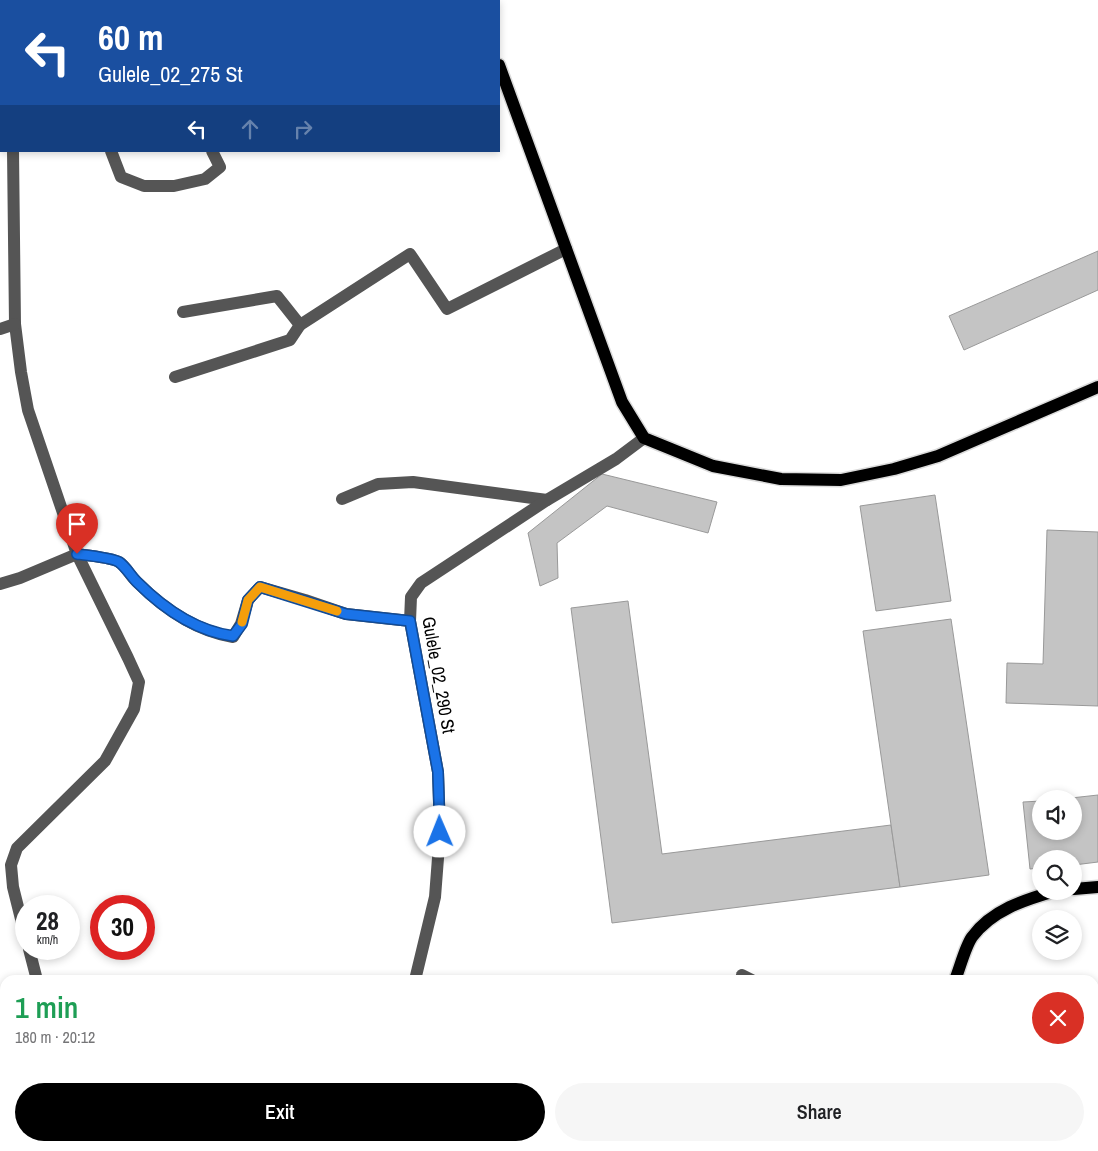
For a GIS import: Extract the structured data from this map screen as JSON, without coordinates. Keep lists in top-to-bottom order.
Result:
{
  "streets": {
    "street": ["Gulele_02_290 St"]
  },
  "page": {
    "turn": ["60 m", "Gulele_02_275 St"],
    "speed": "28 km/h",
    "limit": "30",
    "heading": ["1 min", "180 m · 20:12"],
    "buttons": ["Exit", "Share"]
  }
}
